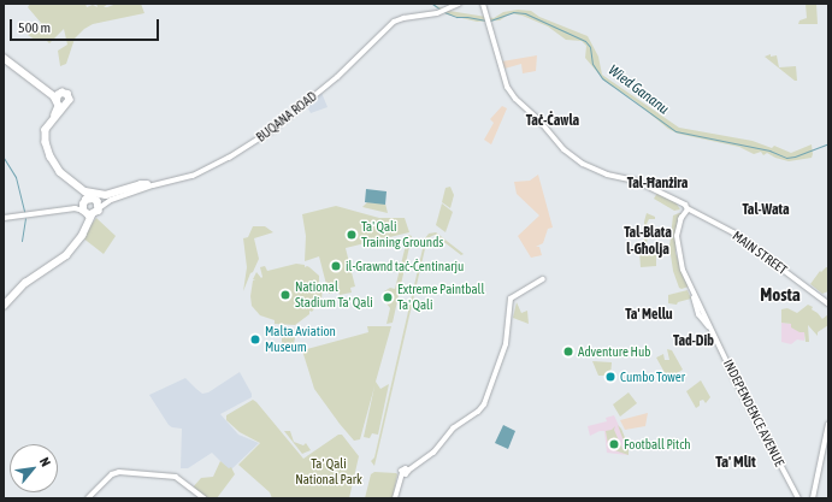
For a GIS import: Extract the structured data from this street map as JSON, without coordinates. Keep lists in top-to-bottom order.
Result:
{
  "streets": {
    "main road": ["BUQANA ROAD", "MAIN STREET", "INDEPENDENCE AVENUE"]
  },
  "crossings": [
    ["MAIN STREET", "INDEPENDENCE AVENUE"]
  ],
  "districts": [
    "Taċ-Ċawla",
    "Tal-Ħanżira",
    "Tal-Wata",
    "Tal-Blata l-Għolja",
    "Mosta",
    "Ta' Mellu",
    "Tad-Dib",
    "Ta' Mlit"
  ],
  "water": ["Wied Gananu"],
  "parks": ["Ta' Qali National Park"],
  "places": [
    "Ta' Qali Training Grounds",
    "il-Grawnd taċ-Ċentinarju",
    "National Stadium Ta' Qali",
    "Extreme Paintball Ta' Qali",
    "Malta Aviation Museum",
    "Adventure Hub",
    "Cumbo Tower",
    "Football Pitch"
  ],
  "scale_bar": "500 m",
  "north": "top right"
}
